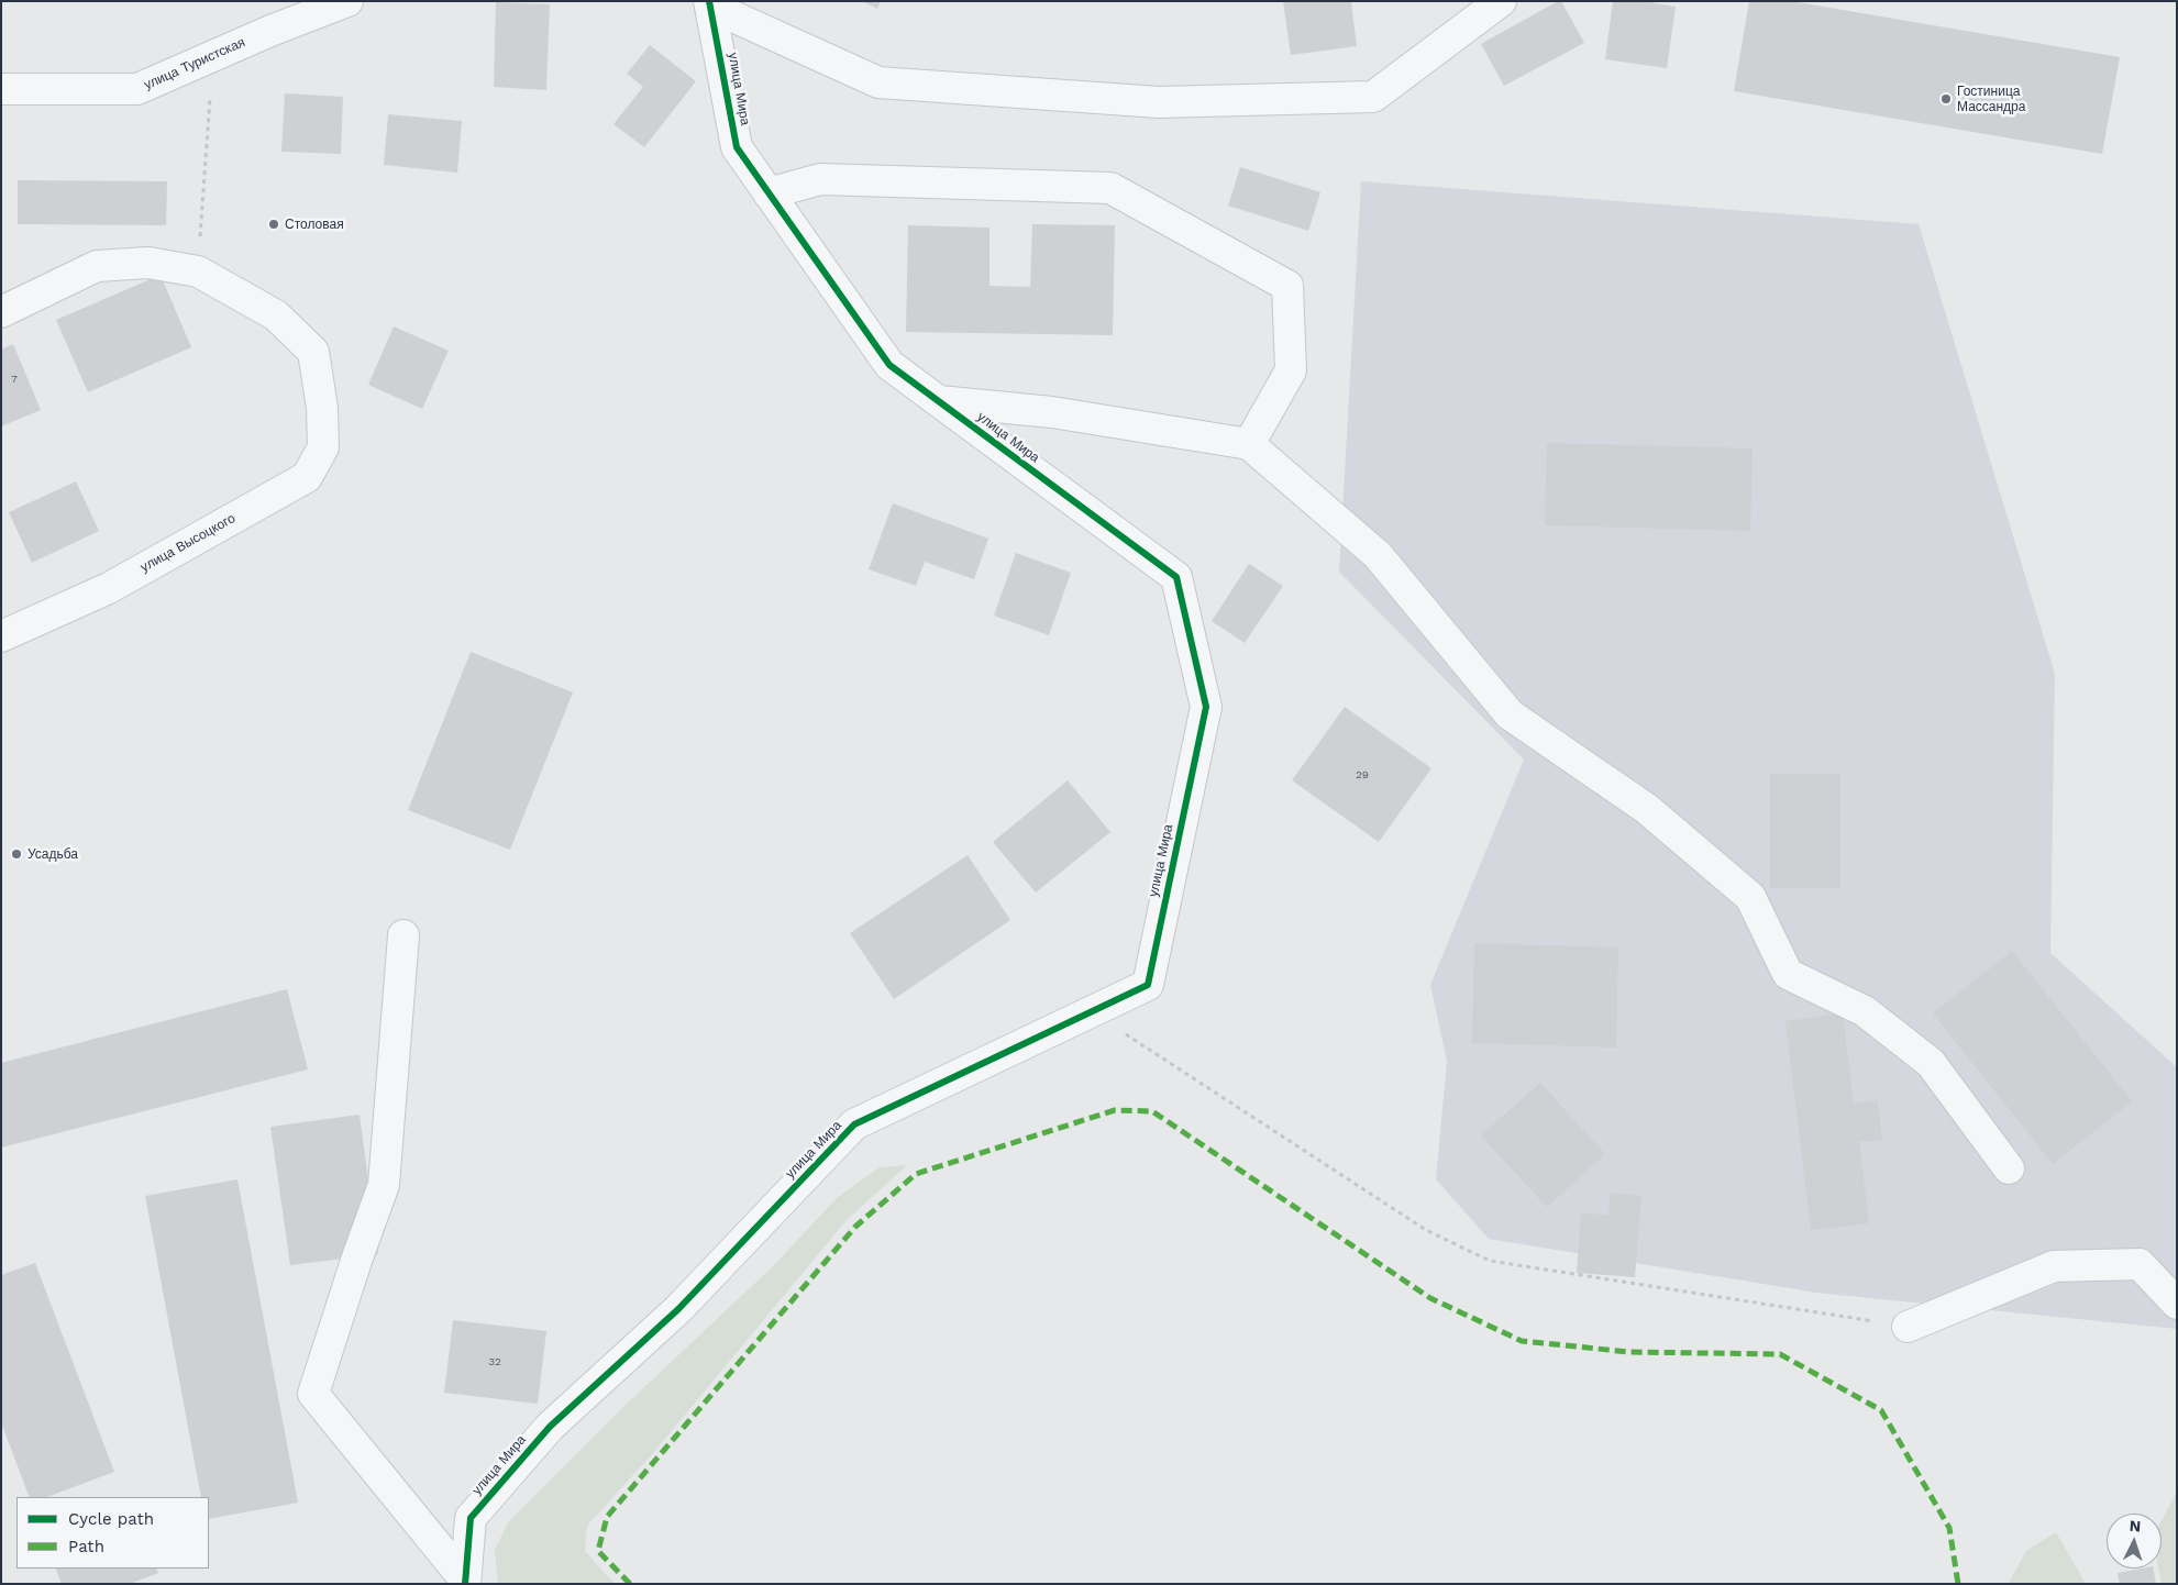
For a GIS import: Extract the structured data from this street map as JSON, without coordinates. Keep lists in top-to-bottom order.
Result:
{
  "streets": {
    "street": ["улица Туристская", "улица Мира", "улица Высоцкого"]
  },
  "places": ["Гостиница Массандра", "Столовая", "Усадьба"],
  "house_numbers": ["7", "29", "32"],
  "legend": ["Cycle path", "Path"],
  "north": "top"
}
